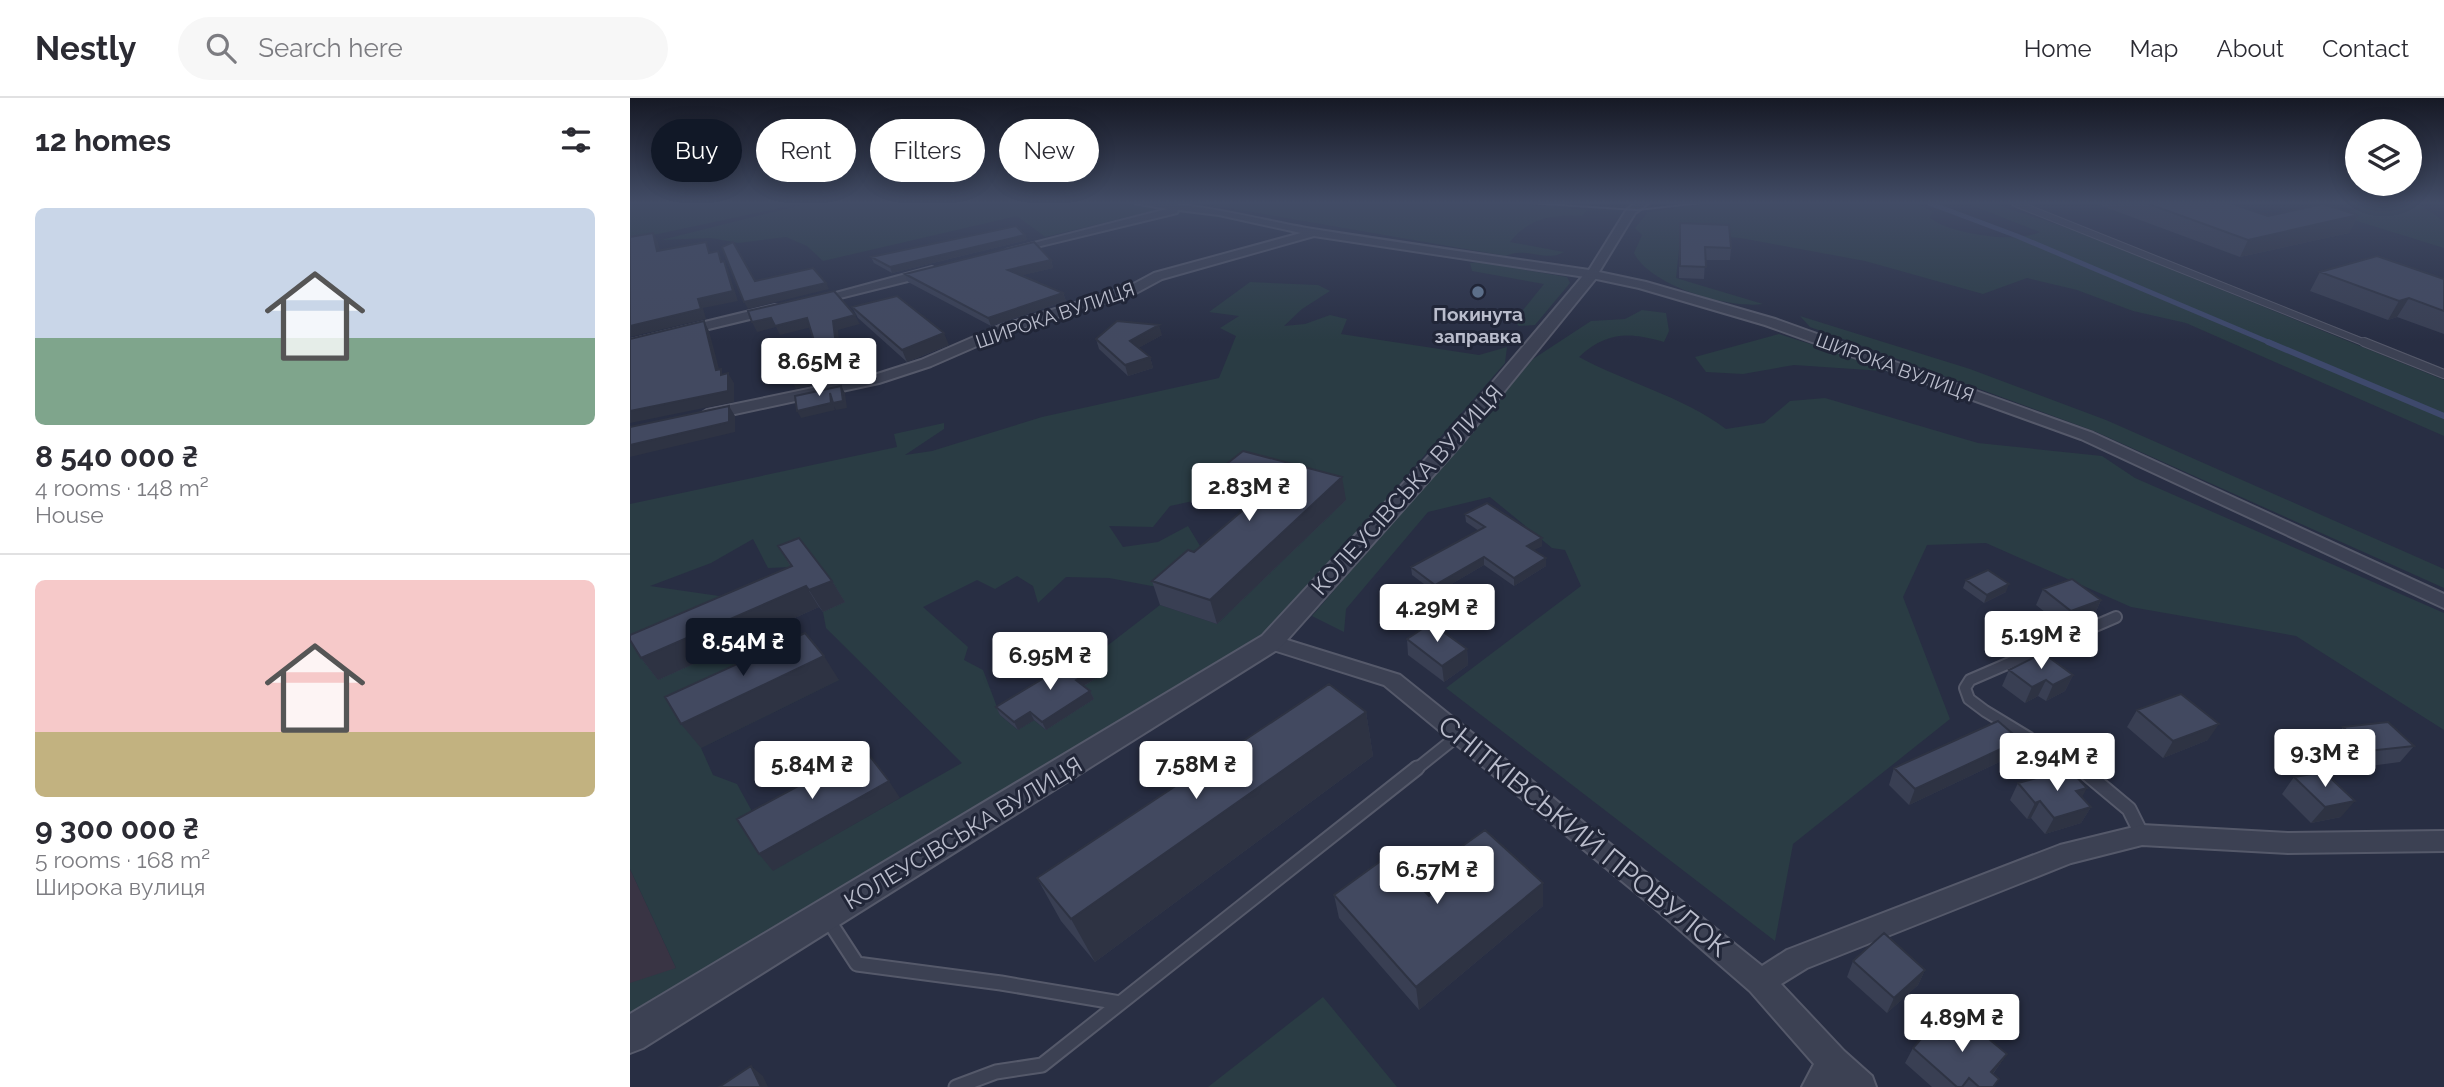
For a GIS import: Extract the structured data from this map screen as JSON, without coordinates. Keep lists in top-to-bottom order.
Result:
{
  "streets": {
    "street": ["ШИРОКА ВУЛИЦЯ", "КОЛЕУСІВСЬКА ВУЛИЦЯ", "СНІТКІВСЬКИЙ ПРОВУЛОК"]
  },
  "crossings": [
    ["ШИРОКА ВУЛИЦЯ", "КОЛЕУСІВСЬКА ВУЛИЦЯ"],
    ["КОЛЕУСІВСЬКА ВУЛИЦЯ", "СНІТКІВСЬКИЙ ПРОВУЛОК"]
  ],
  "places": ["Покинута заправка"],
  "page": {
    "header": "Nestly",
    "search": "Search here",
    "nav": [
      "Home",
      "Map",
      "About",
      "Contact"
    ],
    "heading": "12 homes",
    "chip": [
      "Buy",
      "Rent",
      "Filters",
      "New"
    ],
    "list": [
      {
        "name": "8 540 000 ₴",
        "note": "4 rooms · 148 m² · House"
      },
      {
        "name": "9 300 000 ₴",
        "note": "5 rooms · 168 m² · Широка вулиця"
      }
    ],
    "price": [
      "8.65M ₴",
      "2.83M ₴",
      "4.29M ₴",
      "5.19M ₴",
      "8.54M ₴",
      "6.95M ₴",
      "9.3M ₴",
      "2.94M ₴",
      "5.84M ₴",
      "7.58M ₴",
      "6.57M ₴",
      "4.89M ₴"
    ]
  }
}
